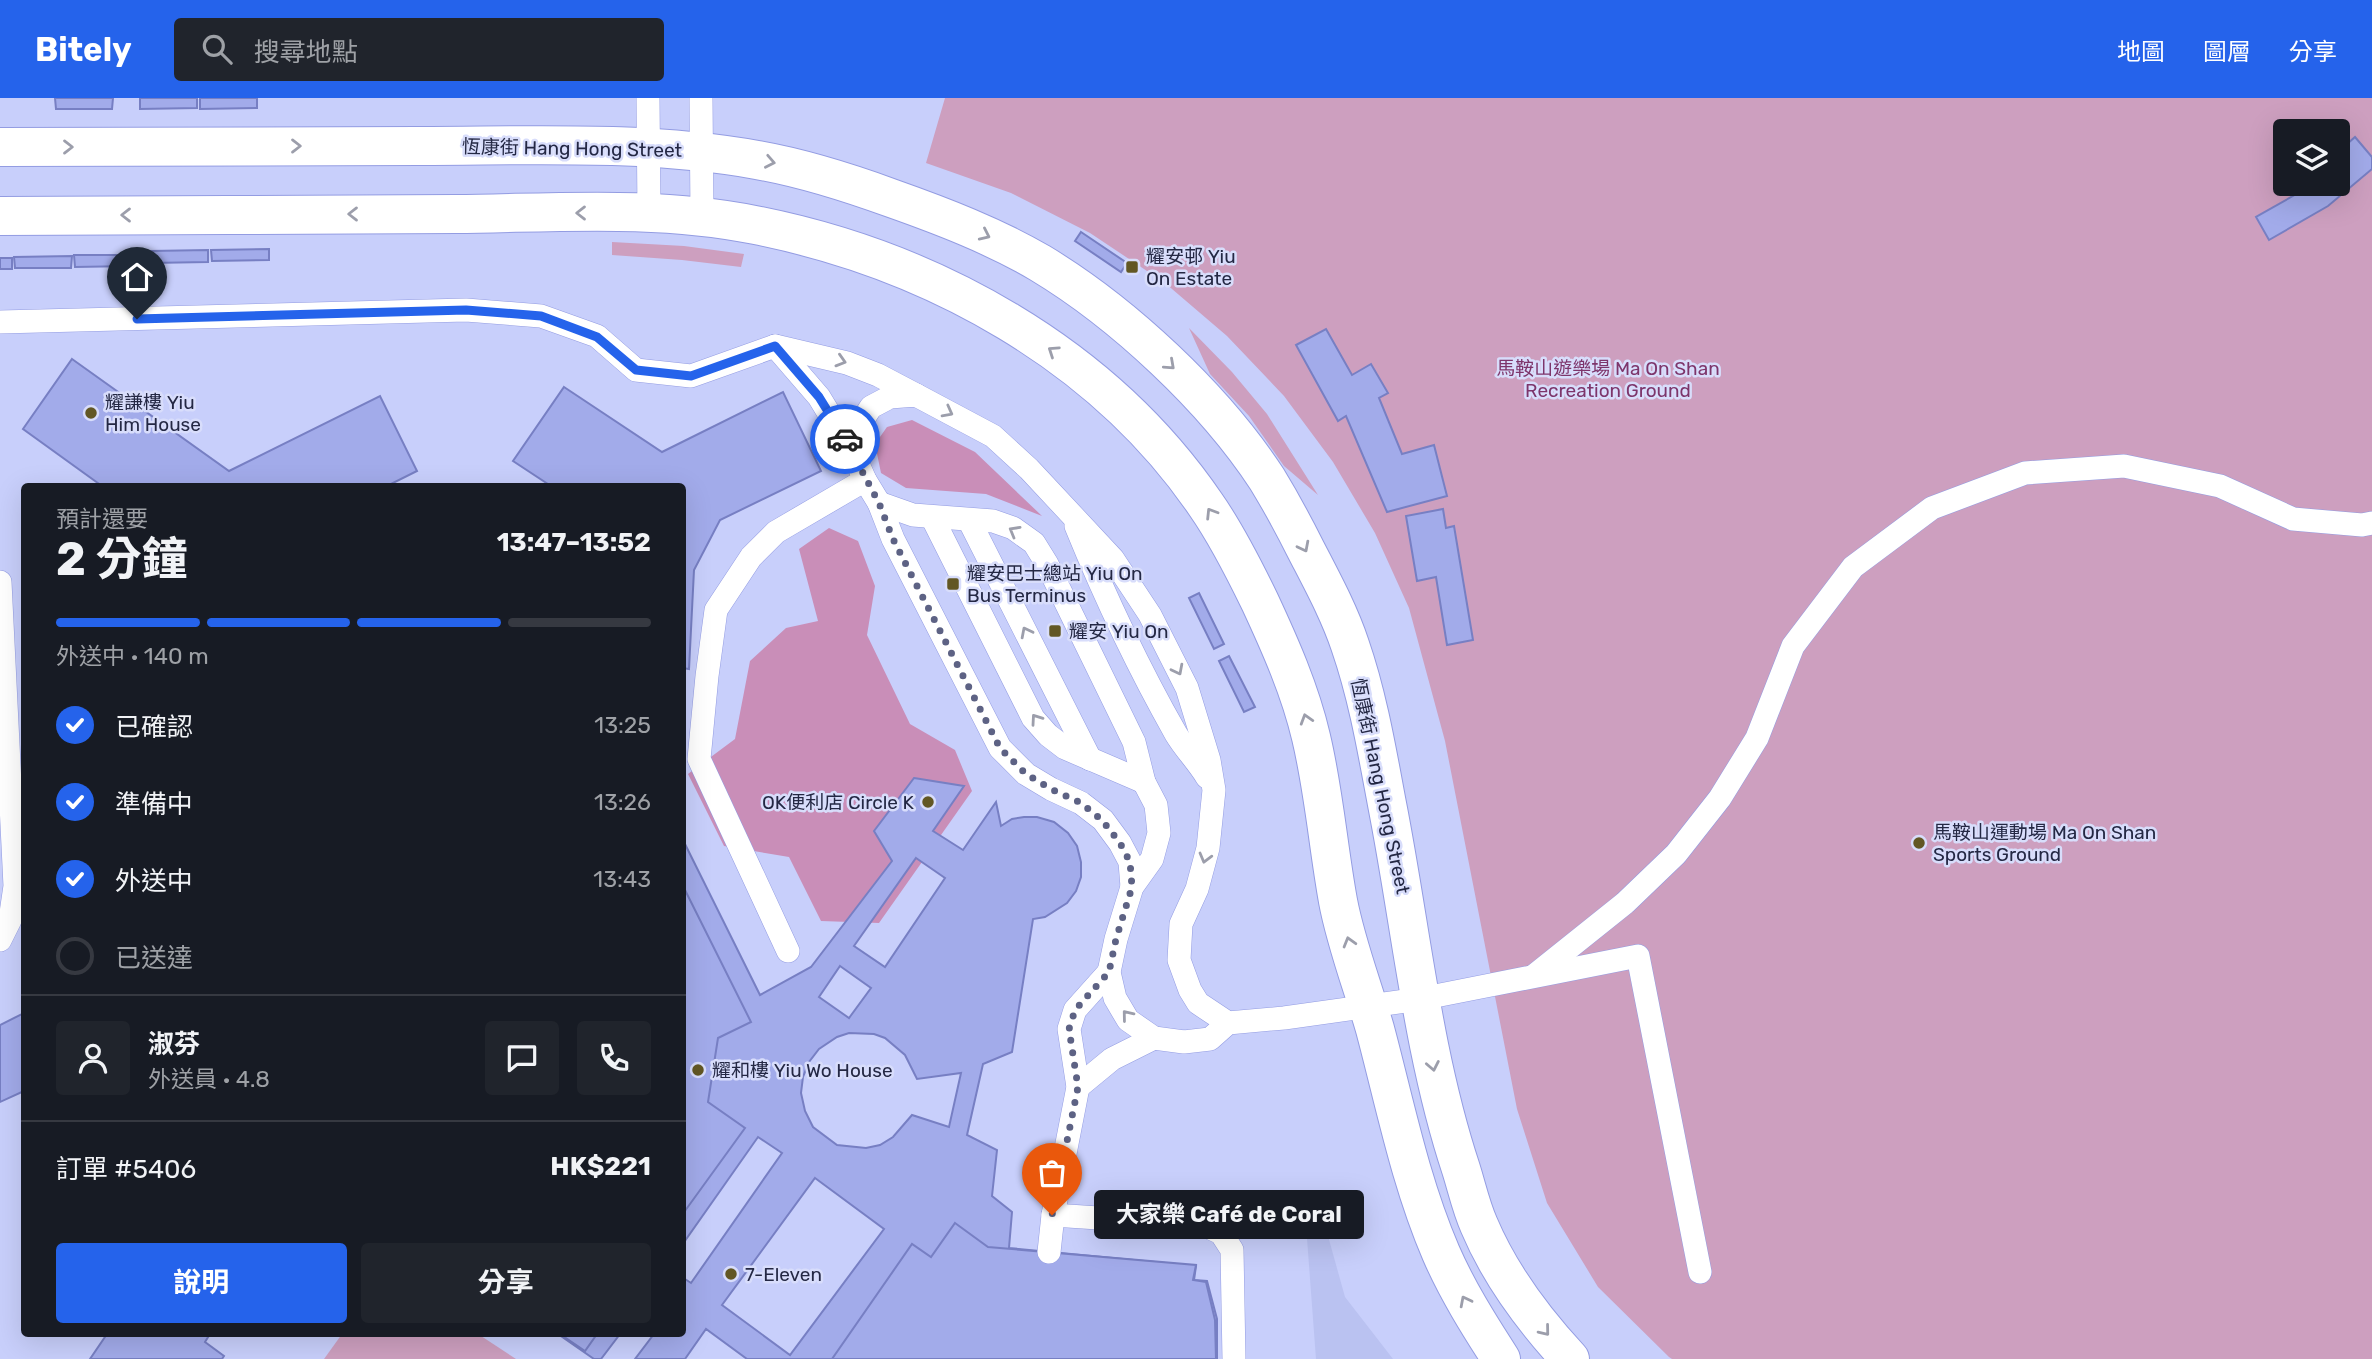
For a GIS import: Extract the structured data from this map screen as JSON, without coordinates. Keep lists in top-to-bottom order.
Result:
{
  "streets": {
    "street": ["恆康街 Hang Hong Street"]
  },
  "one_way": ["恆康街 Hang Hong Street"],
  "parks": ["馬鞍山遊樂場 Ma On Shan Recreation Ground"],
  "places": {
    "transit": ["耀安邨 Yiu On Estate", "耀安巴士總站 Yiu On Bus Terminus", "耀安 Yiu On"],
    "other": [
      "耀謙樓 Yiu Him House",
      "OK便利店 Circle K",
      "馬鞍山運動場 Ma On Shan Sports Ground",
      "耀和樓 Yiu Wo House",
      "大家樂 Café de Coral",
      "7-Eleven"
    ]
  },
  "page": {
    "header": "Bitely",
    "search": "搜尋地點",
    "nav": ["地圖", "圖層", "分享"],
    "heading": ["2 分鐘", "預計還要", "13:47–13:52"],
    "panel": [
      "淑芬",
      "外送員 · 4.8",
      "訂單 #5406",
      "HK$221"
    ],
    "bar": "外送中 · 140 m",
    "list": [
      ["已確認", "13:25"],
      ["準備中", "13:26"],
      ["外送中", "13:43"],
      "已送達"
    ],
    "bubble": "大家樂 Café de Coral",
    "buttons": ["說明", "分享"]
  }
}
